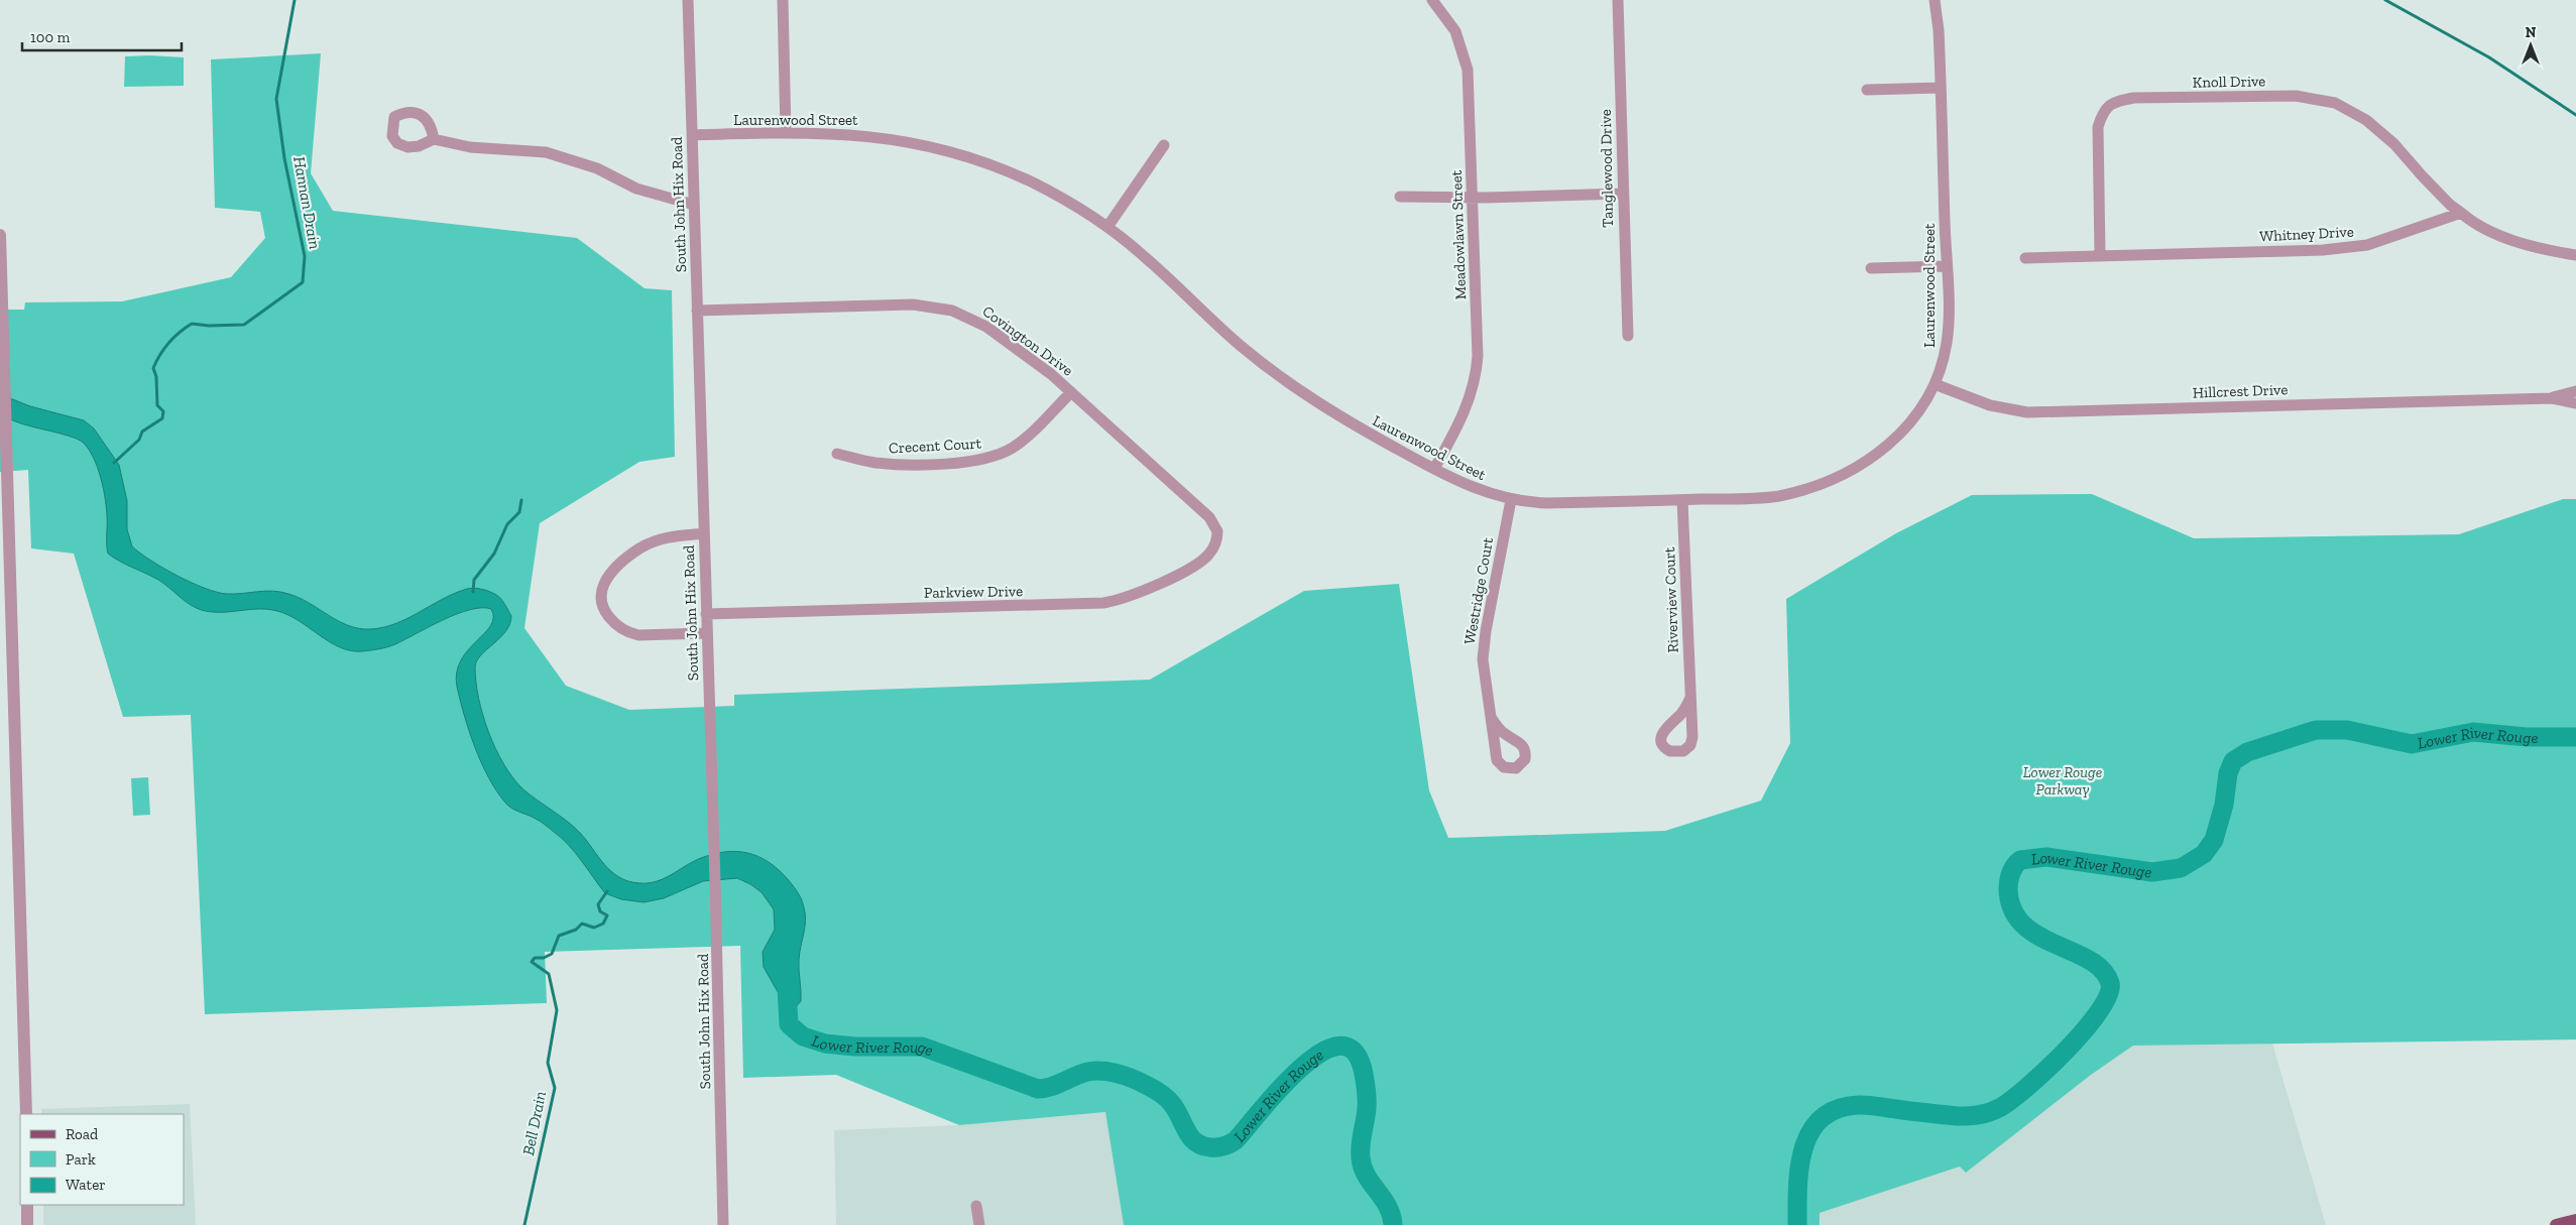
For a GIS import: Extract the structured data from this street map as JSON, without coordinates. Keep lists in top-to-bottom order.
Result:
{
  "streets": {
    "street": [
      "Knoll Drive",
      "Laurenwood Street",
      "Tanglewood Drive",
      "South John Hix Road",
      "Whitney Drive",
      "Meadowlawn Street",
      "Covington Drive",
      "Hillcrest Drive",
      "Crecent Court",
      "Westridge Court",
      "Parkview Drive",
      "Riverview Court"
    ]
  },
  "crossings": [
    ["Knoll Drive", "Whitney Drive"],
    ["Laurenwood Street", "South John Hix Road"],
    ["Laurenwood Street", "Meadowlawn Street"],
    ["Laurenwood Street", "Hillcrest Drive"],
    ["Laurenwood Street", "Westridge Court"],
    ["Laurenwood Street", "Riverview Court"],
    ["South John Hix Road", "Covington Drive"],
    ["South John Hix Road", "Parkview Drive"],
    ["Covington Drive", "Crecent Court"],
    ["Covington Drive", "Parkview Drive"]
  ],
  "water": ["Hannan Drain", "Lower River Rouge", "Bell Drain"],
  "parks": ["Lower Rouge Parkway"],
  "legend": ["Road", "Park", "Water"],
  "scale_bar": "100 m",
  "north": "top"
}
